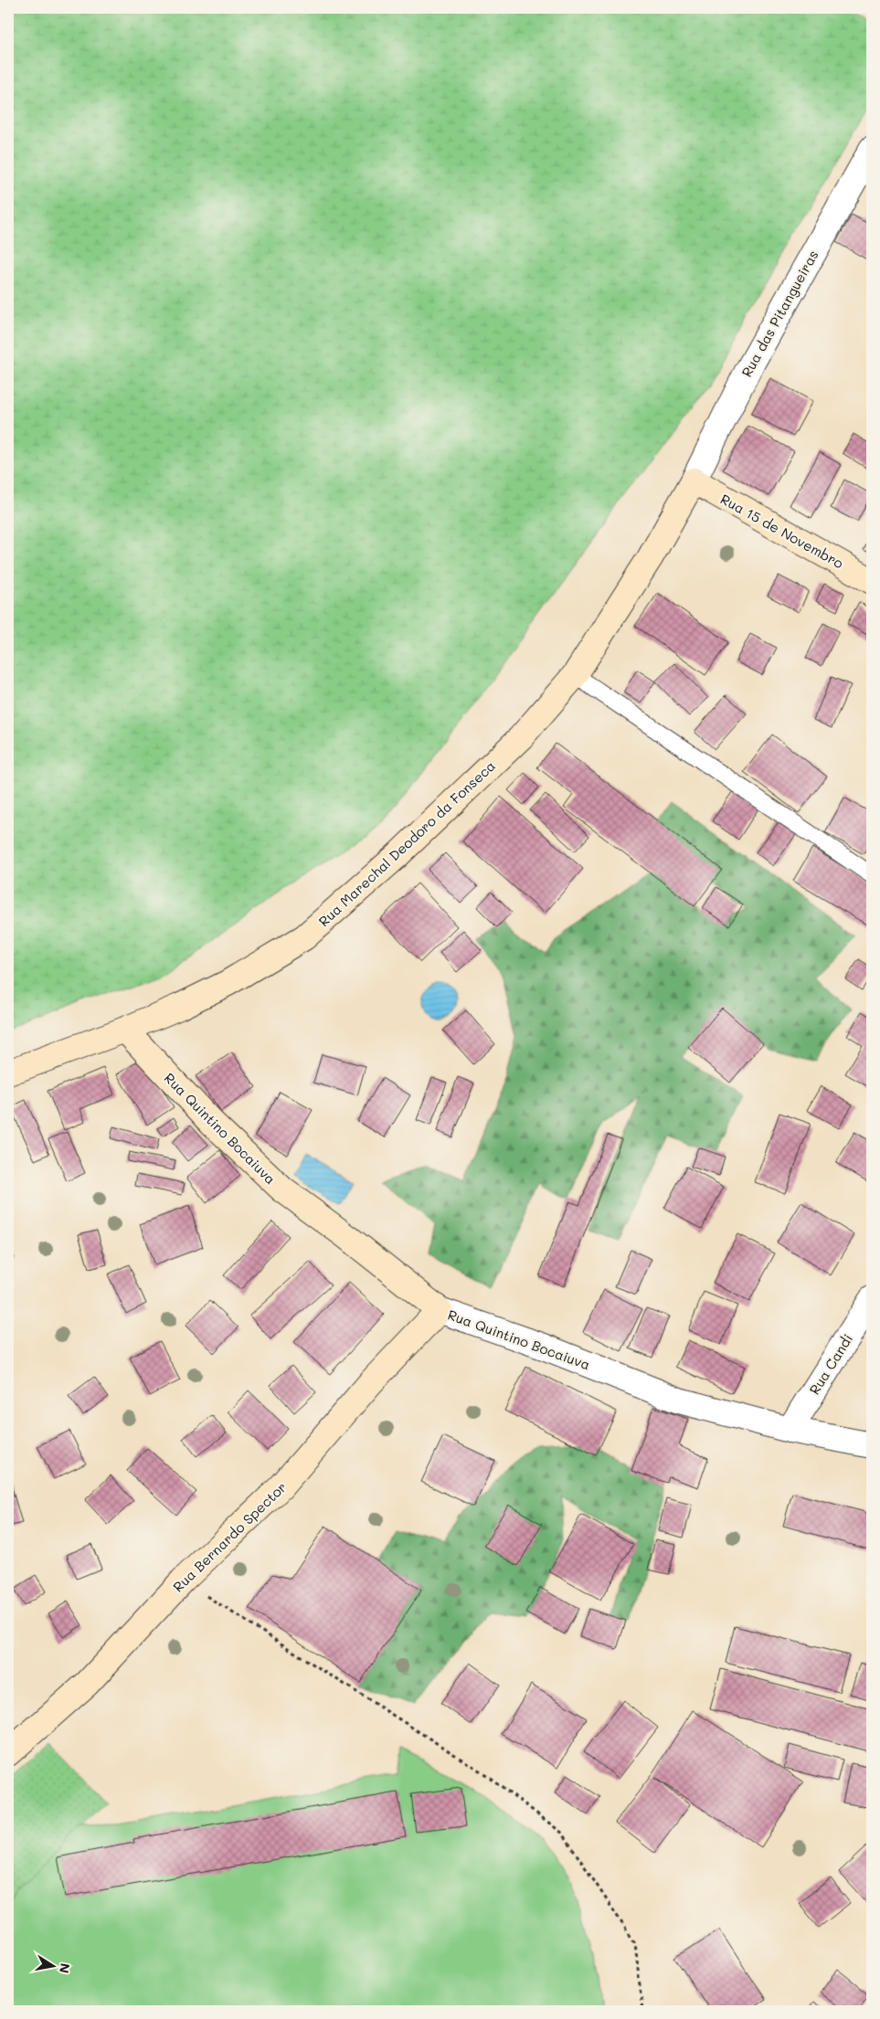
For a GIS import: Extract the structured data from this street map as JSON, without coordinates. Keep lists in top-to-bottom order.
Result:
{
  "streets": {
    "street": [
      "Rua das Pitangueiras",
      "Rua 15 de Novembro",
      "Rua Marechal Deodoro da Fonseca",
      "Rua Quintino Bocaiuva",
      "Rua Candi",
      "Rua Bernardo Spector"
    ]
  },
  "crossings": [
    ["Rua das Pitangueiras", "Rua 15 de Novembro"],
    ["Rua das Pitangueiras", "Rua Marechal Deodoro da Fonseca"],
    ["Rua 15 de Novembro", "Rua Marechal Deodoro da Fonseca"],
    ["Rua Marechal Deodoro da Fonseca", "Rua Quintino Bocaiuva"],
    ["Rua Quintino Bocaiuva", "Rua Candi"],
    ["Rua Quintino Bocaiuva", "Rua Bernardo Spector"]
  ],
  "north": "right"
}
